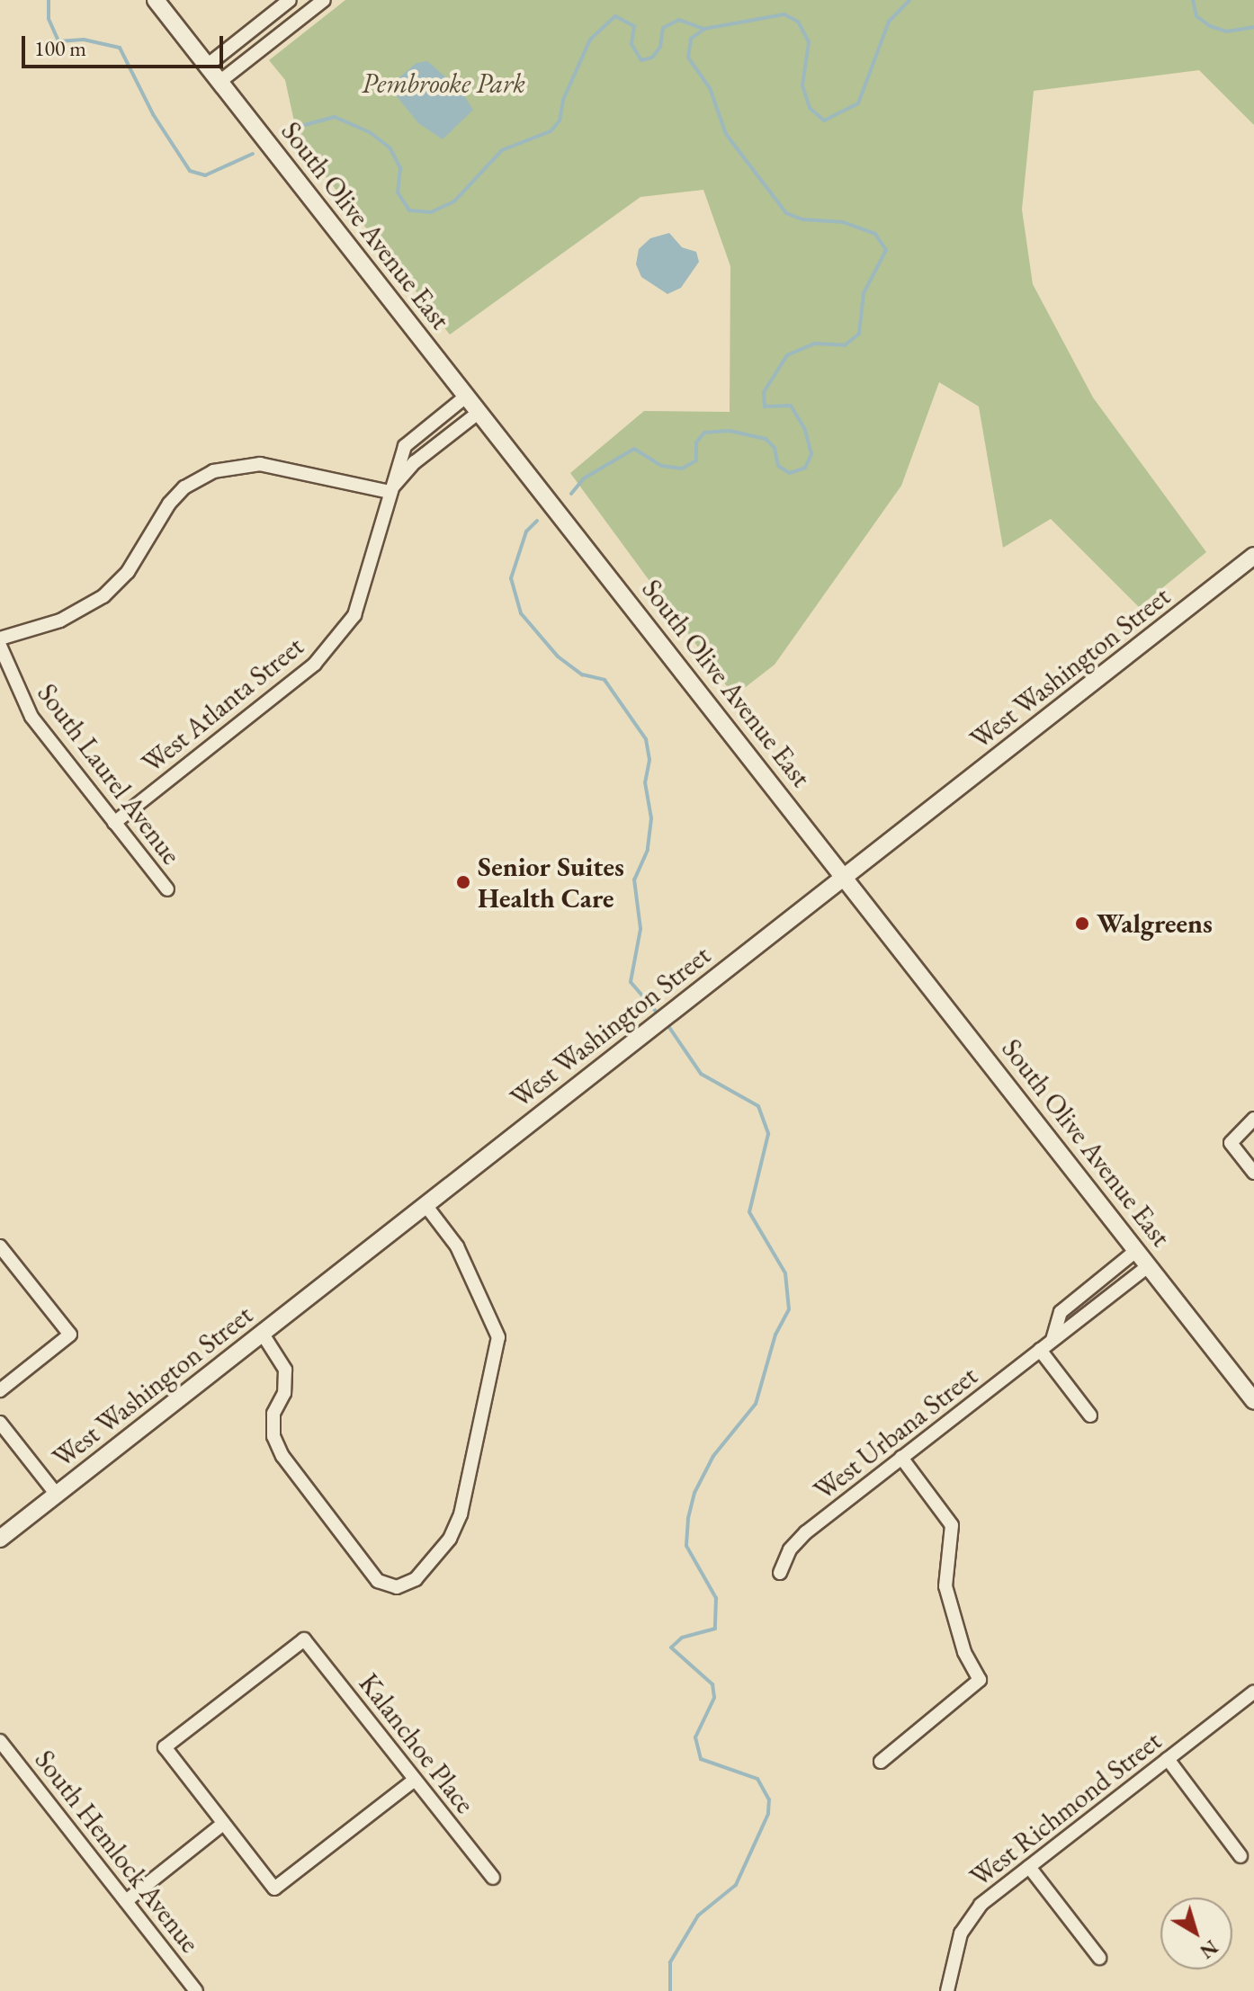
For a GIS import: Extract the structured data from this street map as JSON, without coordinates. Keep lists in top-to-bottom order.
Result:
{
  "streets": {
    "street": [
      "South Olive Avenue East",
      "West Washington Street",
      "West Atlanta Street",
      "South Laurel Avenue",
      "West Urbana Street",
      "Kalanchoe Place",
      "West Richmond Street",
      "South Hemlock Avenue"
    ]
  },
  "crossings": [
    ["South Olive Avenue East", "West Washington Street"],
    ["South Olive Avenue East", "West Atlanta Street"],
    ["South Olive Avenue East", "West Urbana Street"],
    ["West Atlanta Street", "South Laurel Avenue"]
  ],
  "parks": ["Pembrooke Park"],
  "places": ["Senior Suites Health Care", "Walgreens"],
  "scale_bar": "100 m",
  "north": "bottom right"
}
